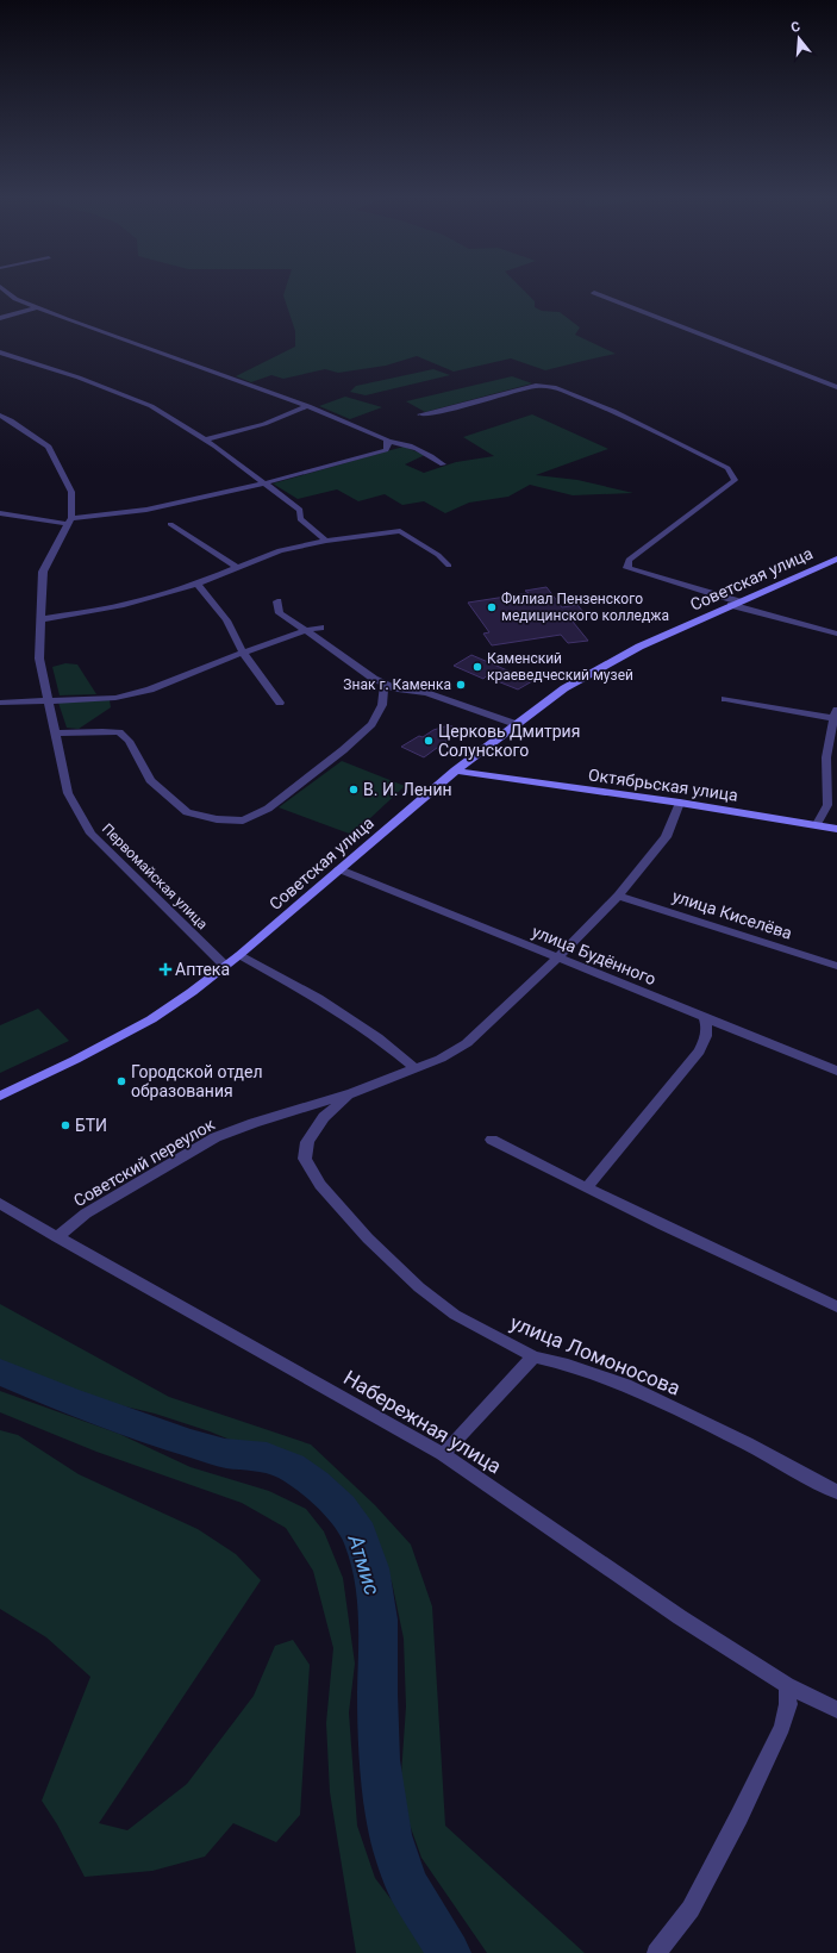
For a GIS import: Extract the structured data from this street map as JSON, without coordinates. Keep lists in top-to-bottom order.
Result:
{
  "streets": {
    "main road": ["Советская улица", "Октябрьская улица"],
    "street": [
      "Первомайская улица",
      "улица Киселёва",
      "улица Будённого",
      "Советский переулок",
      "улица Ломоносова",
      "Набережная улица"
    ]
  },
  "crossings": [
    ["Советская улица", "Октябрьская улица"],
    ["Советская улица", "Первомайская улица"],
    ["Советская улица", "улица Будённого"],
    ["Октябрьская улица", "Советский переулок"],
    ["улица Киселёва", "Советский переулок"],
    ["улица Будённого", "Советский переулок"],
    ["Советский переулок", "улица Ломоносова"],
    ["Советский переулок", "Набережная улица"]
  ],
  "water": ["Атмис"],
  "places": {
    "other": [
      "Филиал Пензенского медицинского колледжа",
      "Каменский краеведческий музей",
      "Знак г. Каменка",
      "Церковь Дмитрия Солунского",
      "В. И. Ленин",
      "Городской отдел образования",
      "БТИ"
    ],
    "health": ["Аптека"]
  },
  "north": "top"
}
